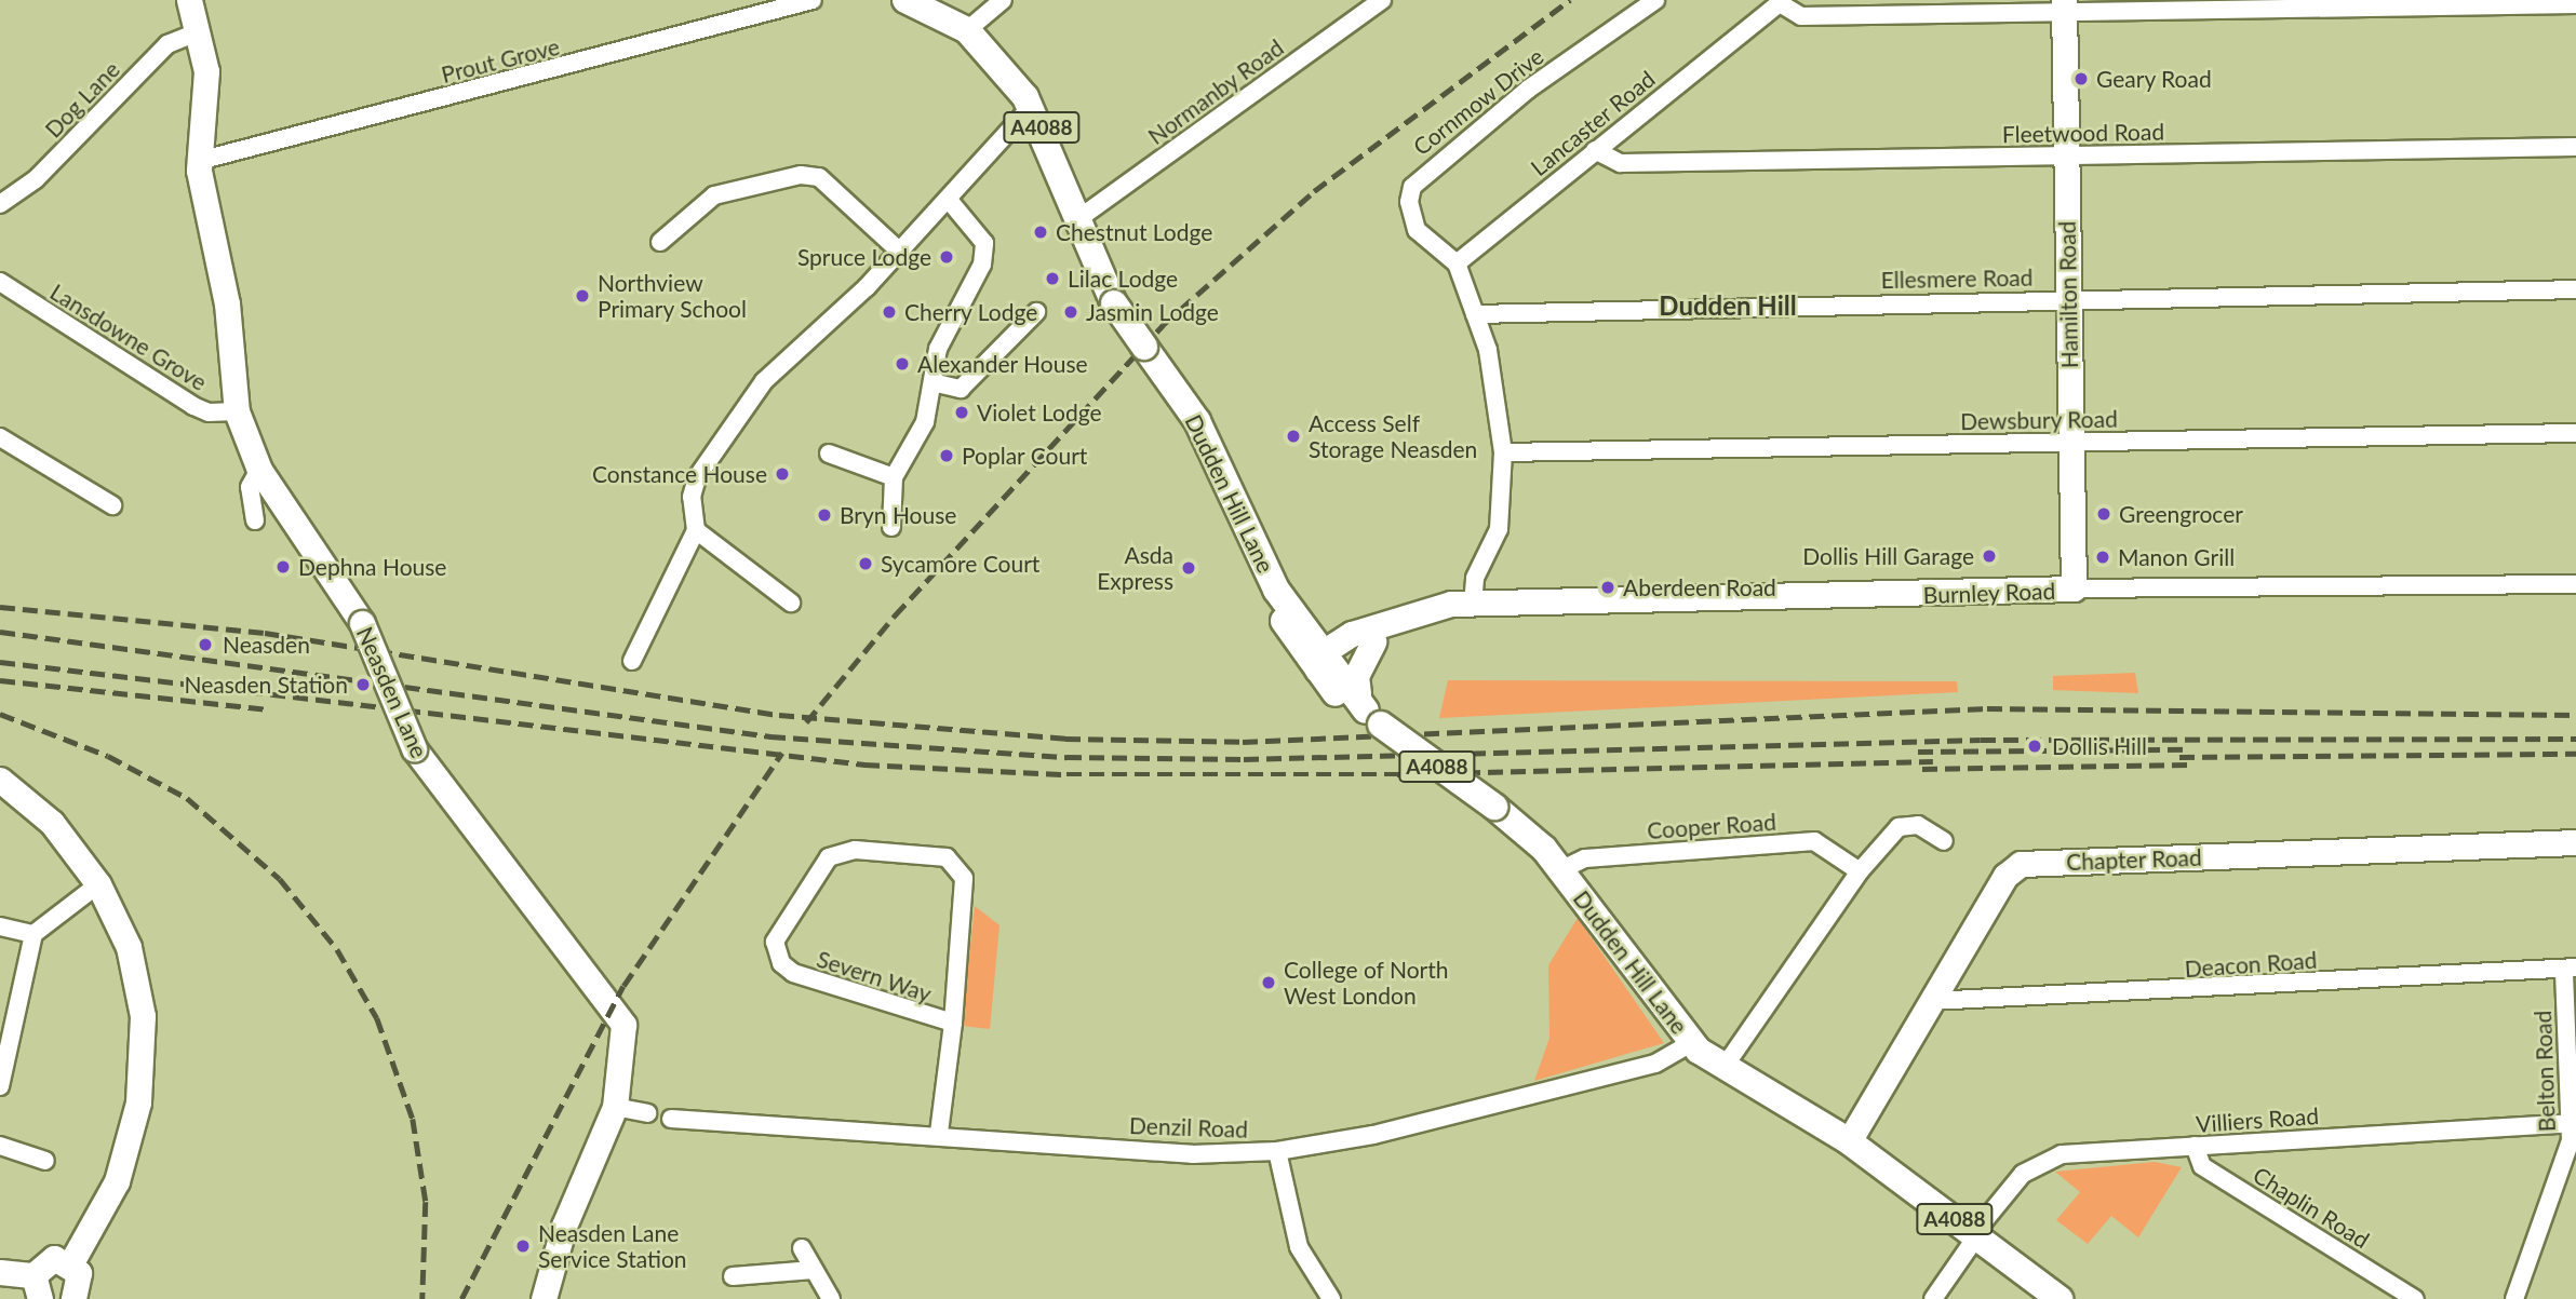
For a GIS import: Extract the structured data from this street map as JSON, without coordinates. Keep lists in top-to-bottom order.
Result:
{
  "streets": {
    "main road": ["A4088", "Dudden Hill Lane"],
    "street": [
      "Prout Grove",
      "Normanby Road",
      "Dog Lane",
      "Cornmow Drive",
      "Lancaster Road",
      "Fleetwood Road",
      "Ellesmere Road",
      "Hamilton Road",
      "Lansdowne Grove",
      "Dewsbury Road",
      "Burnley Road",
      "Neasden Lane",
      "Cooper Road",
      "Chapter Road",
      "Deacon Road",
      "Severn Way",
      "Belton Road",
      "Villiers Road",
      "Denzil Road",
      "Chaplin Road"
    ]
  },
  "crossings": [
    ["Prout Grove", "Neasden Lane"],
    ["Normanby Road", "Dudden Hill Lane"],
    ["Dog Lane", "Neasden Lane"],
    ["Cornmow Drive", "Lancaster Road"],
    ["Lancaster Road", "Fleetwood Road"],
    ["Fleetwood Road", "Hamilton Road"],
    ["Ellesmere Road", "Hamilton Road"],
    ["Hamilton Road", "Dewsbury Road"],
    ["Hamilton Road", "Burnley Road"],
    ["Lansdowne Grove", "Neasden Lane"],
    ["Dudden Hill Lane", "Burnley Road"],
    ["Dudden Hill Lane", "Cooper Road"],
    ["Dudden Hill Lane", "Chapter Road"],
    ["Dudden Hill Lane", "Villiers Road"],
    ["Dudden Hill Lane", "Denzil Road"],
    ["Chapter Road", "Deacon Road"],
    ["Deacon Road", "Belton Road"],
    ["Belton Road", "Villiers Road"],
    ["Villiers Road", "Chaplin Road"]
  ],
  "districts": ["Dudden Hill"],
  "places": [
    "Geary Road",
    "Chestnut Lodge",
    "Spruce Lodge",
    "Lilac Lodge",
    "Northview Primary School",
    "Cherry Lodge",
    "Jasmin Lodge",
    "Alexander House",
    "Violet Lodge",
    "Access Self Storage Neasden",
    "Poplar Court",
    "Constance House",
    "Greengrocer",
    "Bryn House",
    "Dollis Hill Garage",
    "Manon Grill",
    "Sycamore Court",
    "Dephna House",
    "Asda Express",
    "Aberdeen Road",
    "Neasden",
    "Neasden Station",
    "Dollis Hill",
    "College of North West London",
    "Neasden Lane Service Station"
  ]
}
